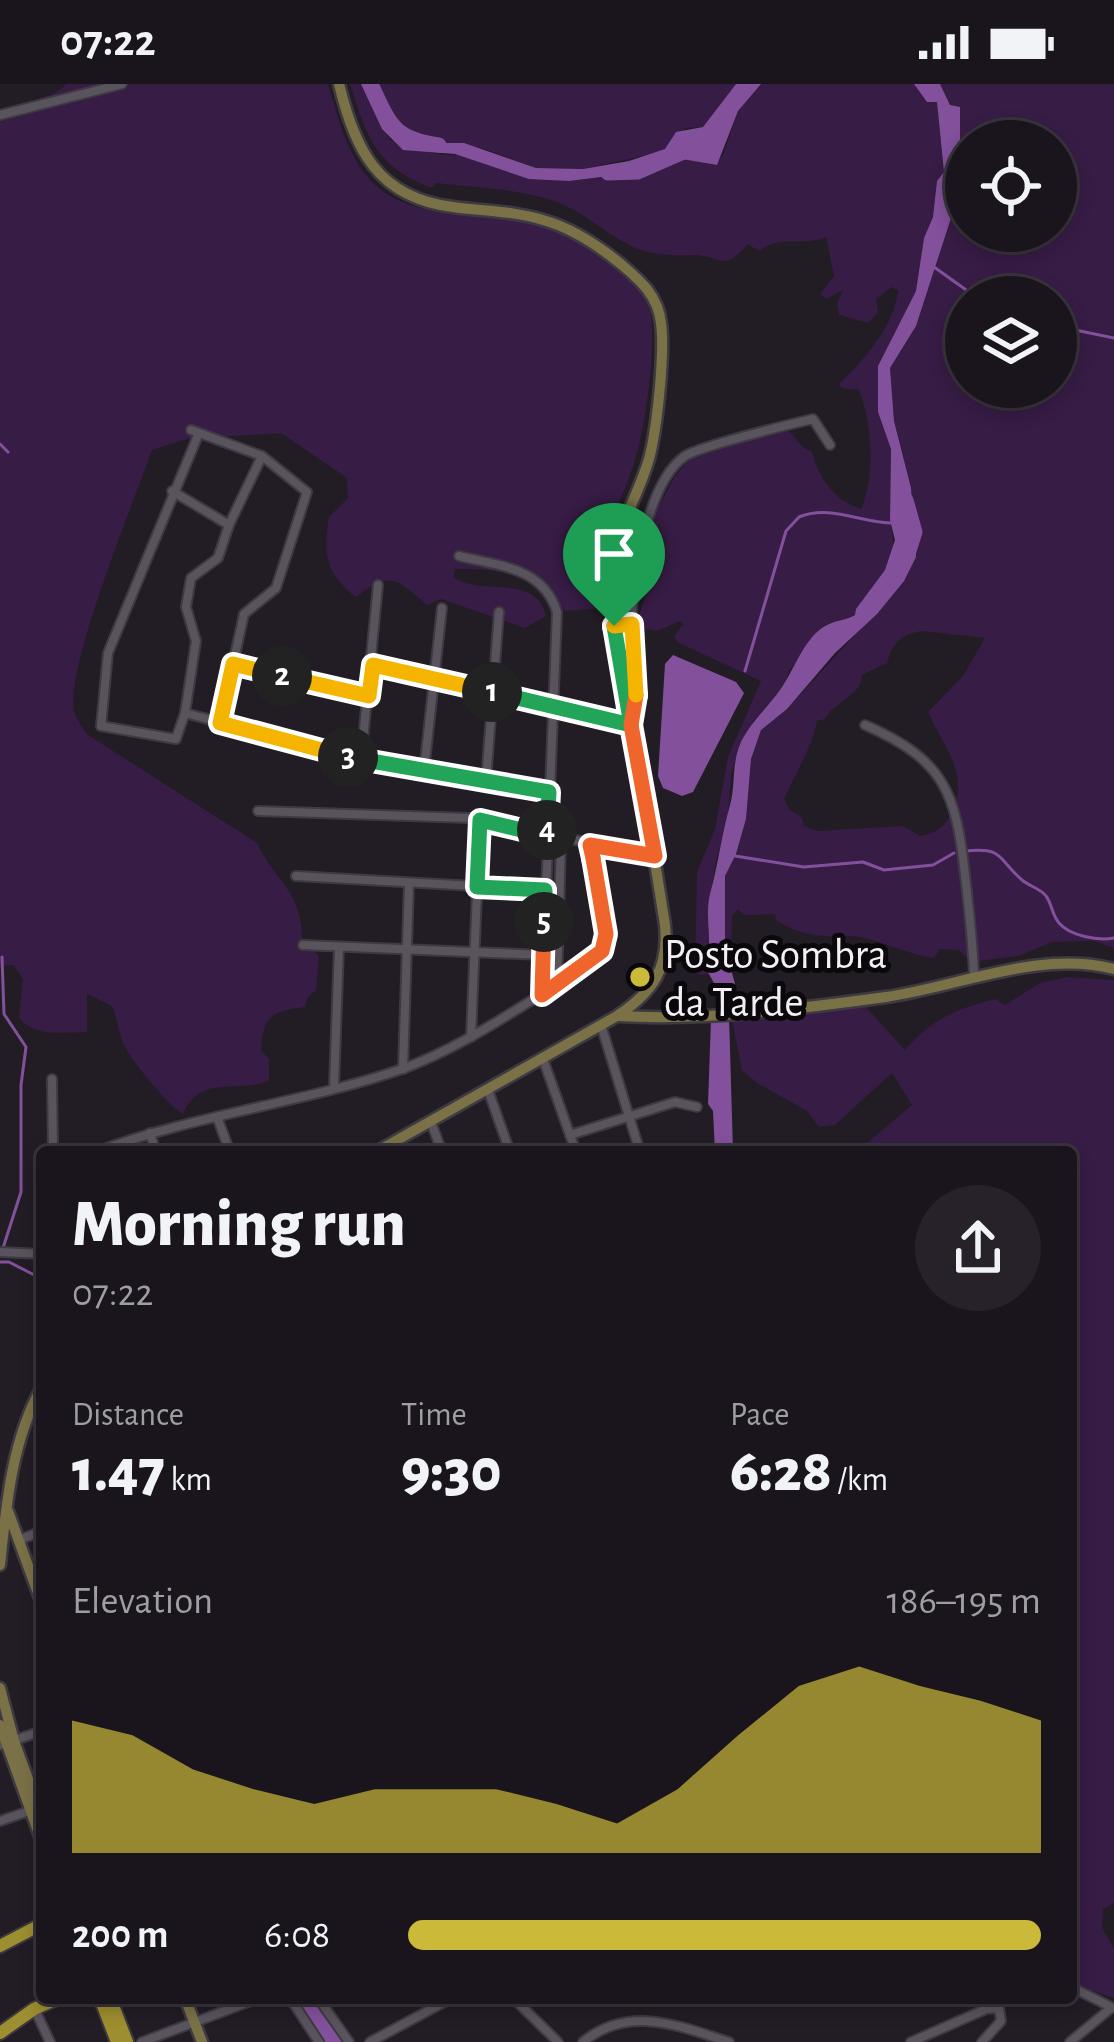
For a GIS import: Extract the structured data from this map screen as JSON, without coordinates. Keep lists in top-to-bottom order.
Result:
{
  "places": ["Posto Sombra da Tarde"],
  "page": {
    "status": "07:22",
    "pins": [
      "2",
      "1",
      "3",
      "4",
      "5"
    ],
    "heading": ["Morning run", "07:22"],
    "stats": [
      ["Distance", "1.47 km"],
      ["Time", "9:30"],
      ["Pace", "6:28 /km"]
    ],
    "chart": ["Elevation", "186–195 m"],
    "list": [
      {
        "name": "200 m",
        "note": "6:08"
      }
    ]
  }
}
